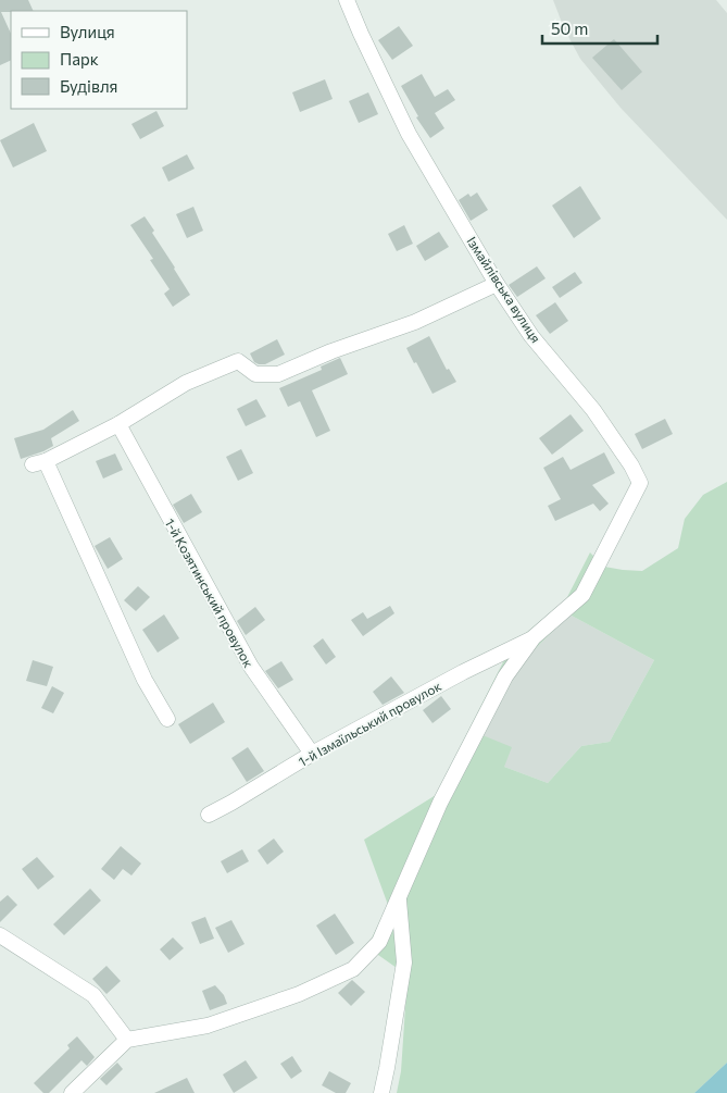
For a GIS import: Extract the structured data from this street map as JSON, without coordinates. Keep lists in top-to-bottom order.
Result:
{
  "streets": {
    "street": ["Ізмайлівська вулиця", "1-й Козятинський провулок", "1-й Ізмаїльський провулок"]
  },
  "crossings": [
    ["Ізмайлівська вулиця", "1-й Ізмаїльський провулок"],
    ["1-й Козятинський провулок", "1-й Ізмаїльський провулок"]
  ],
  "legend": ["Вулиця", "Парк", "Будівля"],
  "scale_bar": "50 m"
}
